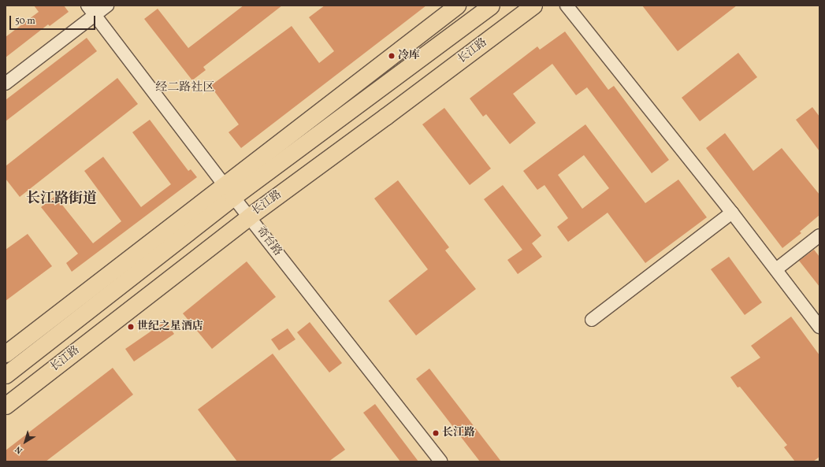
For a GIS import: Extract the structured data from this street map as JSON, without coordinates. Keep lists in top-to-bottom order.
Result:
{
  "streets": {
    "main road": ["长江路"],
    "street": ["奇台路"]
  },
  "crossings": [
    ["长江路", "奇台路"]
  ],
  "districts": ["经二路社区", "长江路街道"],
  "places": ["冷库", "世纪之星酒店", "长江路"],
  "scale_bar": "50 m",
  "north": "bottom left"
}
